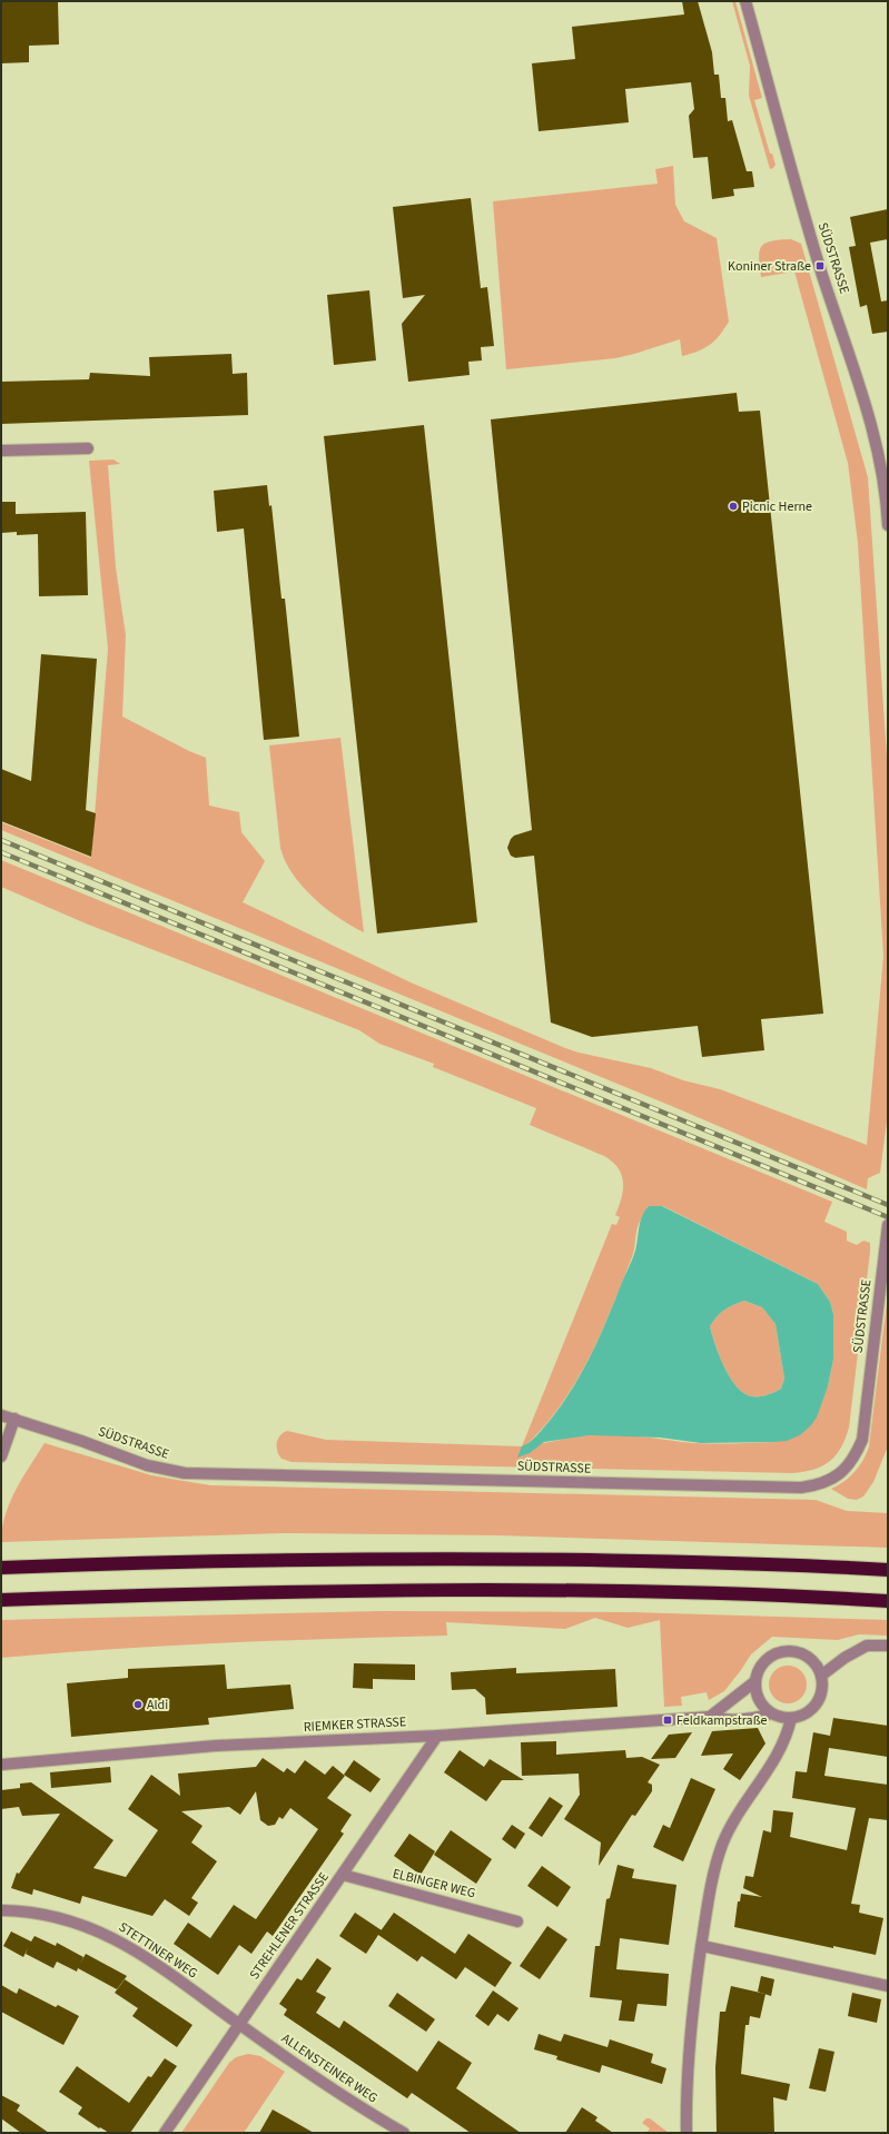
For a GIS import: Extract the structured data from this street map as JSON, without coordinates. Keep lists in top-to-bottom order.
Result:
{
  "streets": {
    "street": [
      "SÜDSTRASSE",
      "RIEMKER STRASSE",
      "ELBINGER WEG",
      "STREHLENER STRASSE",
      "STETTINER WEG",
      "ALLENSTEINER WEG"
    ]
  },
  "crossings": [
    ["RIEMKER STRASSE", "STREHLENER STRASSE"],
    ["ELBINGER WEG", "STREHLENER STRASSE"],
    ["STREHLENER STRASSE", "STETTINER WEG"],
    ["STREHLENER STRASSE", "ALLENSTEINER WEG"],
    ["STETTINER WEG", "ALLENSTEINER WEG"]
  ],
  "places": {
    "transit": ["Koniner Straße", "Feldkampstraße"],
    "other": ["Picnic Herne", "Aldi"]
  }
}
